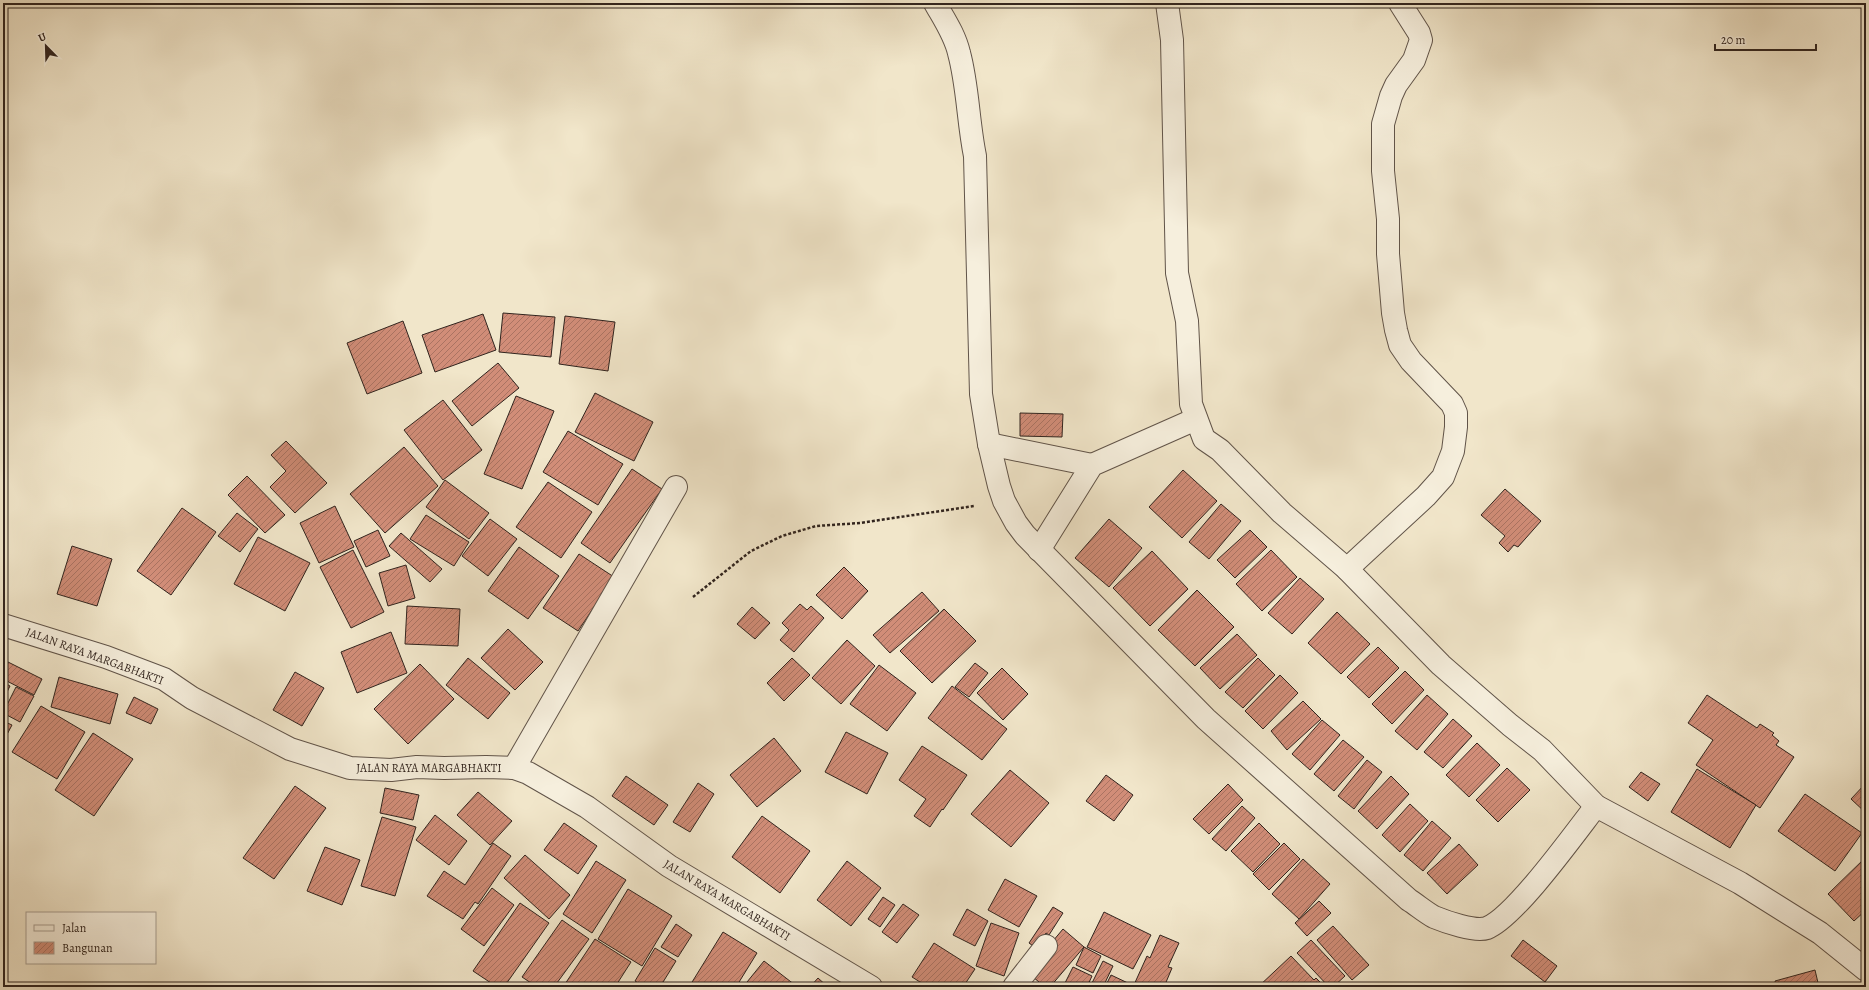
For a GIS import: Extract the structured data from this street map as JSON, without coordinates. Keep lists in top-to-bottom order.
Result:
{
  "streets": {
    "street": ["JALAN RAYA MARGABHAKTI"]
  },
  "legend": ["Jalan", "Bangunan"],
  "scale_bar": "20 m",
  "north": "top left"
}
